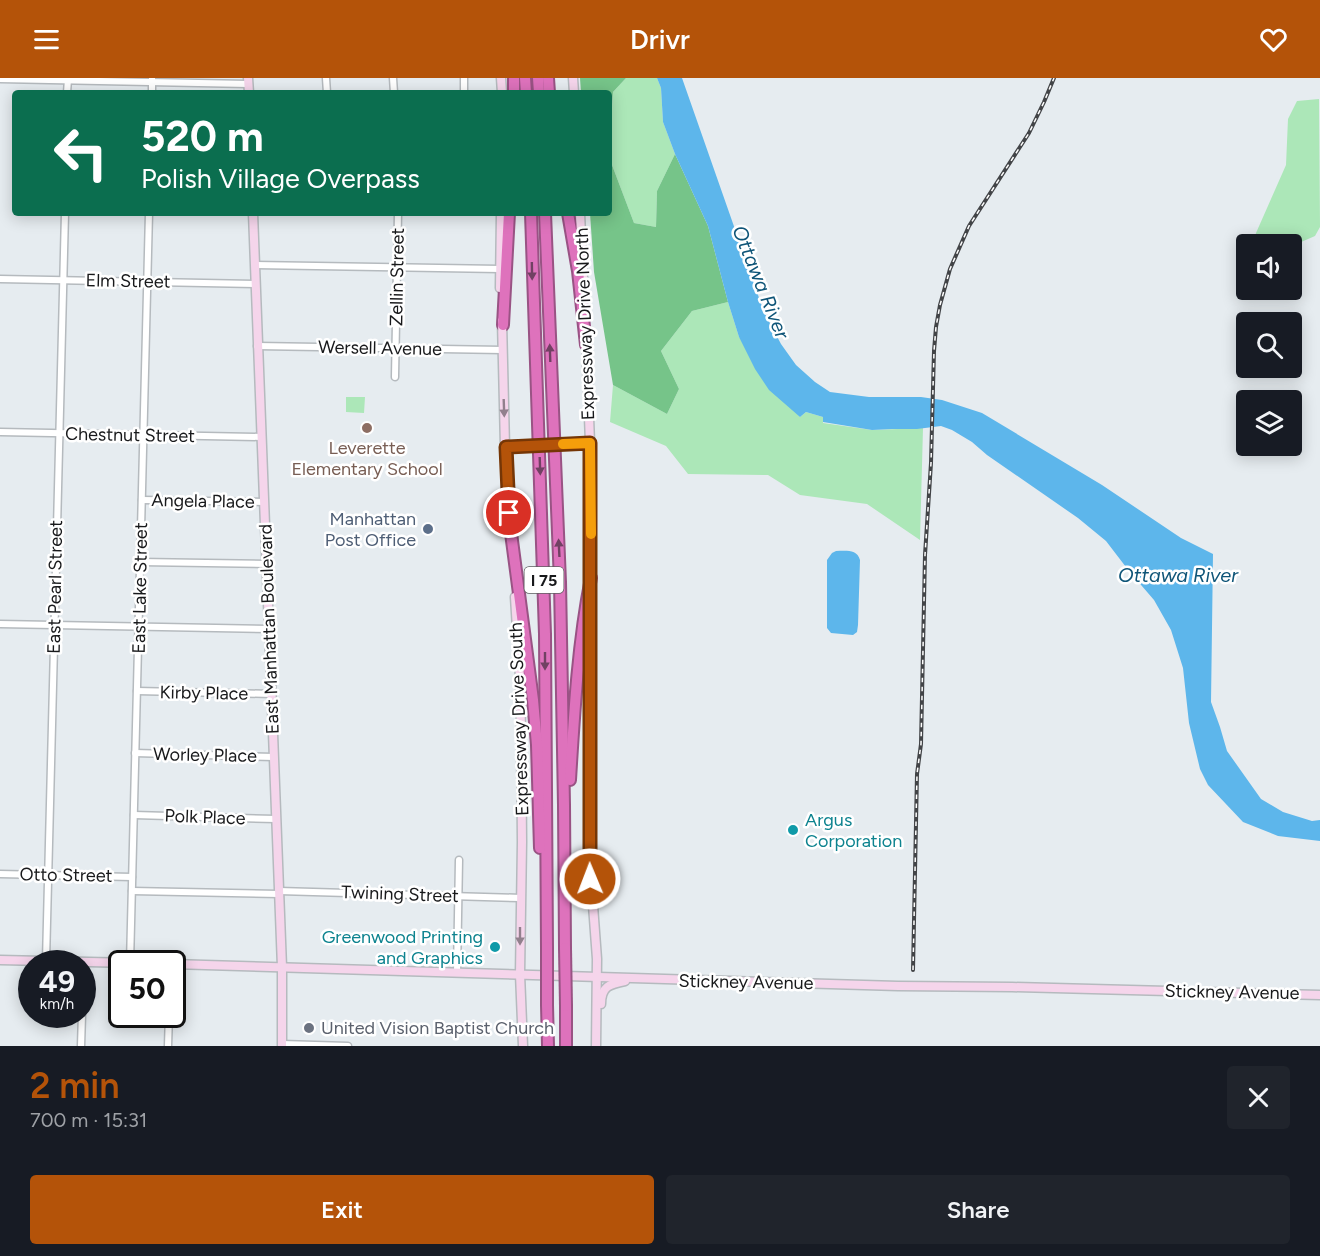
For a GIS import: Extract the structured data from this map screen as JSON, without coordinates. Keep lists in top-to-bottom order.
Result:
{
  "streets": {
    "highway": ["I 75"],
    "main road": [
      "Expressway Drive North",
      "East Manhattan Boulevard",
      "Expressway Drive South",
      "Stickney Avenue"
    ],
    "street": [
      "Zellin Street",
      "Elm Street",
      "Wersell Avenue",
      "Chestnut Street",
      "Angela Place",
      "East Pearl Street",
      "East Lake Street",
      "Kirby Place",
      "Worley Place",
      "Polk Place",
      "Otto Street",
      "Twining Street"
    ]
  },
  "crossings": [
    ["Zellin Street", "Wersell Avenue"],
    ["Elm Street", "East Pearl Street"],
    ["Elm Street", "East Lake Street"],
    ["Elm Street", "East Manhattan Boulevard"],
    ["Expressway Drive North", "Stickney Avenue"],
    ["Wersell Avenue", "East Manhattan Boulevard"],
    ["Wersell Avenue", "Expressway Drive South"],
    ["Chestnut Street", "East Pearl Street"],
    ["Chestnut Street", "East Lake Street"],
    ["Chestnut Street", "East Manhattan Boulevard"],
    ["Angela Place", "East Lake Street"],
    ["Angela Place", "East Manhattan Boulevard"],
    ["East Pearl Street", "Otto Street"],
    ["East Lake Street", "Kirby Place"],
    ["East Lake Street", "Worley Place"],
    ["East Lake Street", "Polk Place"],
    ["East Lake Street", "Otto Street"],
    ["East Lake Street", "Twining Street"],
    ["East Manhattan Boulevard", "Kirby Place"],
    ["East Manhattan Boulevard", "Worley Place"],
    ["East Manhattan Boulevard", "Polk Place"],
    ["East Manhattan Boulevard", "Twining Street"],
    ["East Manhattan Boulevard", "Stickney Avenue"],
    ["Expressway Drive South", "Twining Street"],
    ["Expressway Drive South", "Stickney Avenue"]
  ],
  "water": ["Ottawa River"],
  "places": [
    "Leverette Elementary School",
    "Manhattan Post Office",
    "Argus Corporation",
    "Greenwood Printing and Graphics",
    "United Vision Baptist Church"
  ],
  "page": {
    "header": "Drivr",
    "turn": ["520 m", "Polish Village Overpass"],
    "speed": "49 km/h",
    "limit": "50",
    "heading": ["2 min", "700 m · 15:31"],
    "buttons": ["Exit", "Share"]
  }
}
